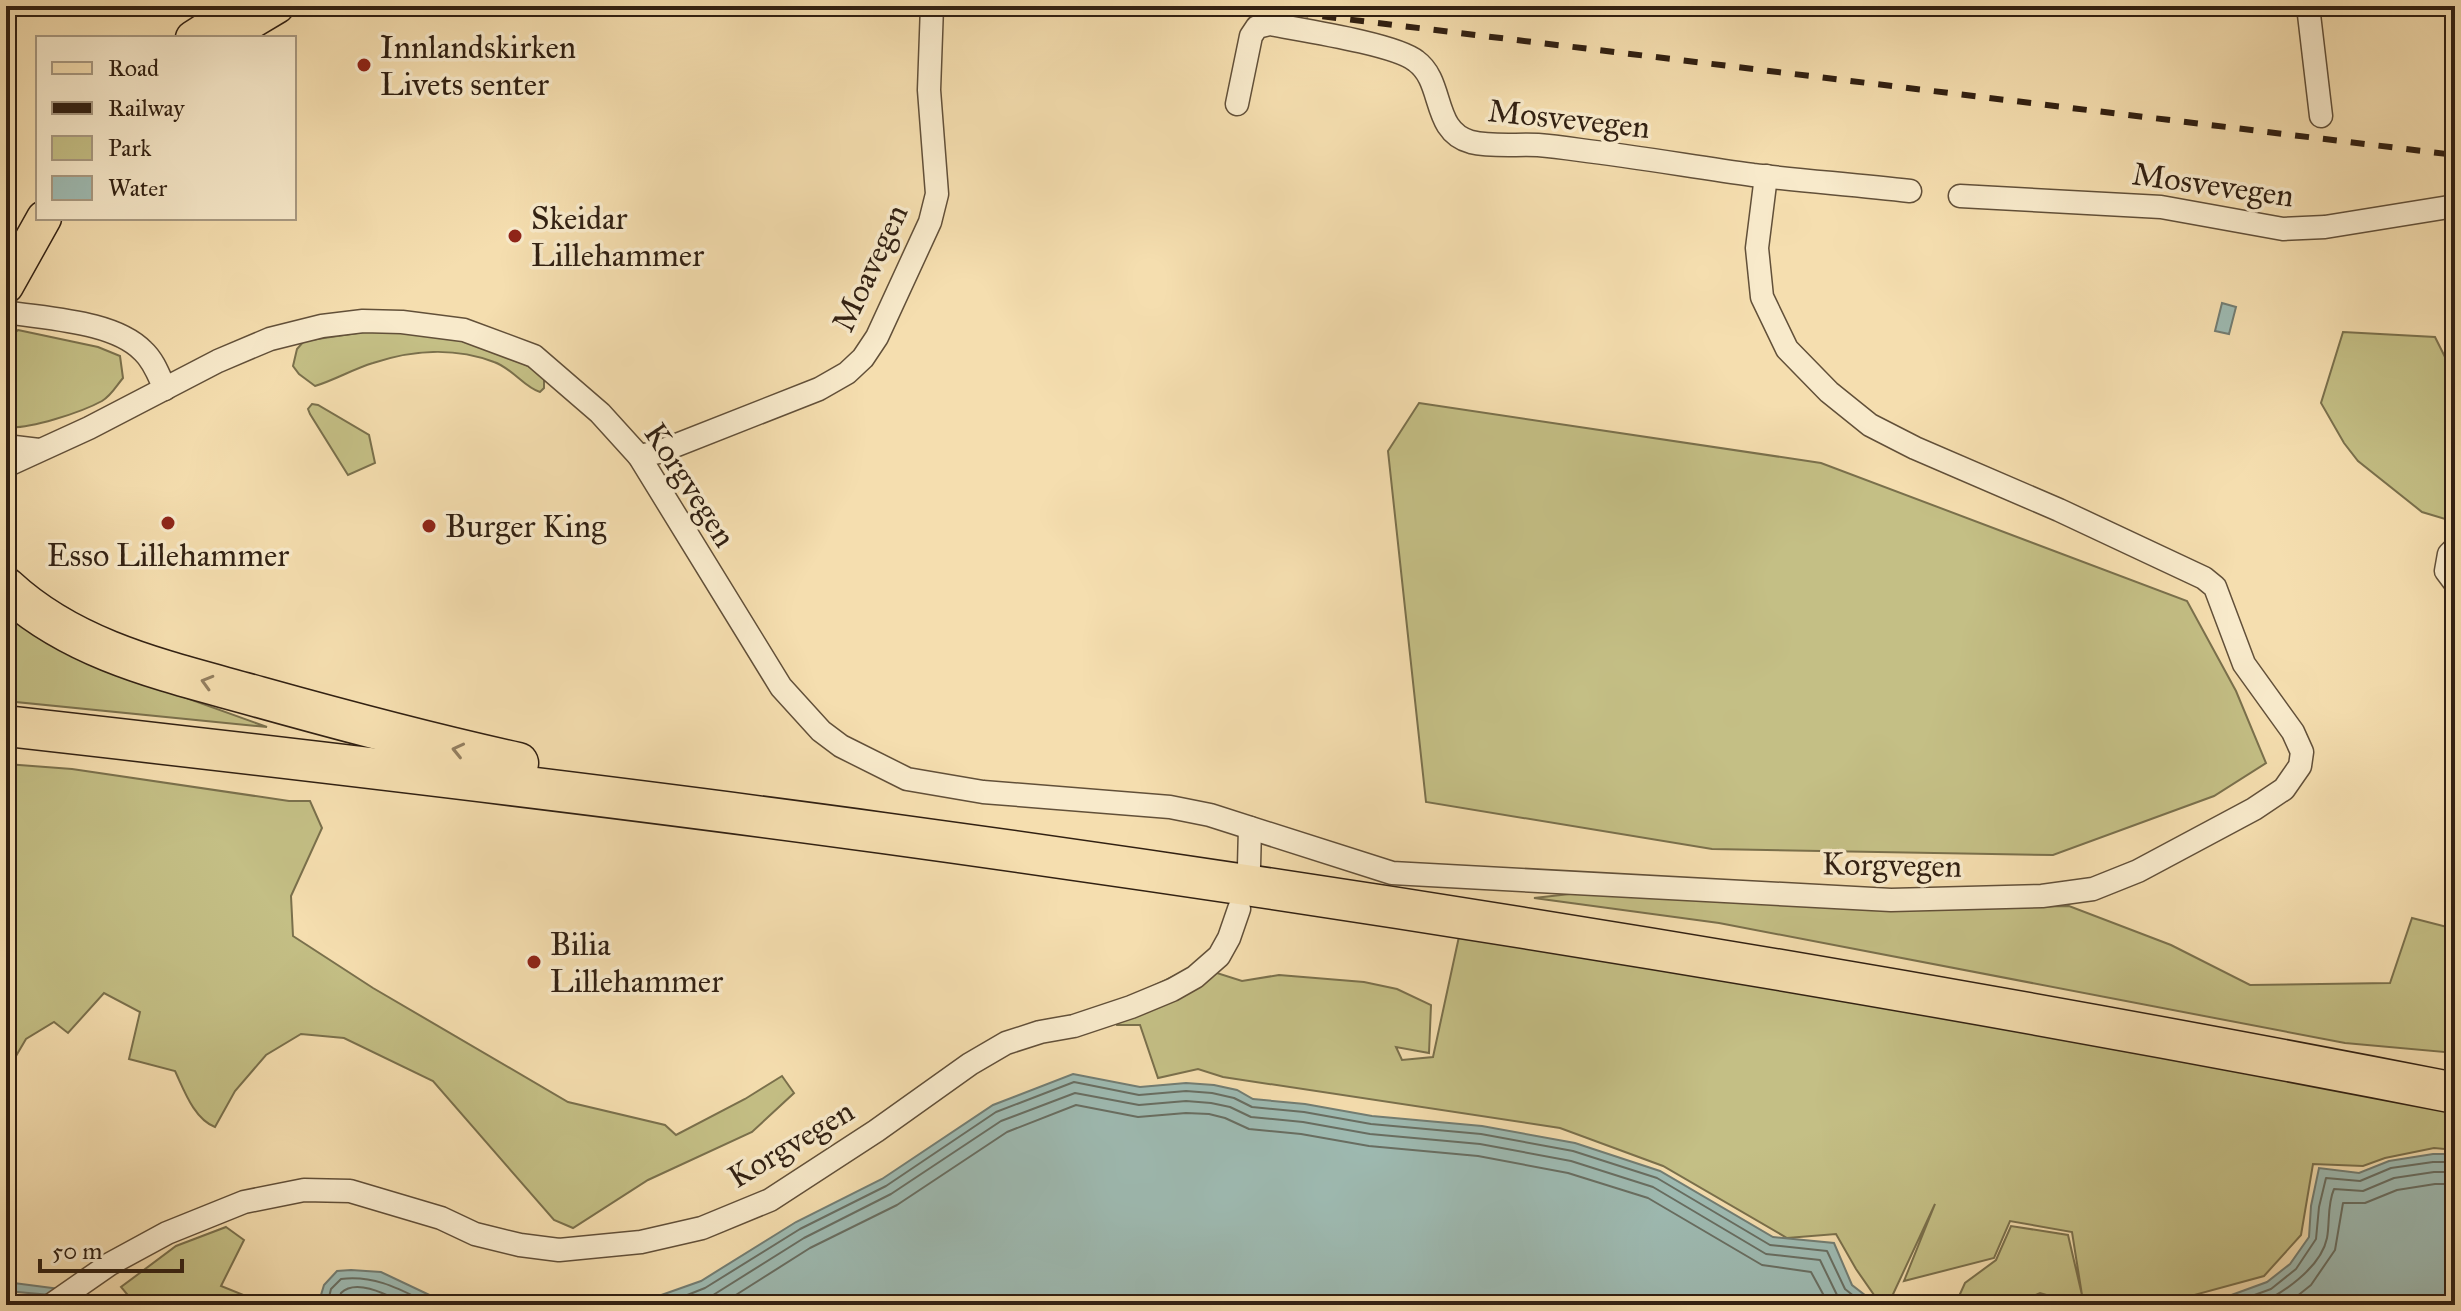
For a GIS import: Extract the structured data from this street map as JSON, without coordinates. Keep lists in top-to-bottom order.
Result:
{
  "streets": {
    "street": ["Mosvevegen", "Moavegen", "Korgvegen"]
  },
  "crossings": [
    ["Mosvevegen", "Korgvegen"],
    ["Moavegen", "Korgvegen"]
  ],
  "places": [
    "Innlandskirken Livets senter",
    "Skeidar Lillehammer",
    "Esso Lillehammer",
    "Burger King",
    "Bilia Lillehammer"
  ],
  "legend": [
    "Road",
    "Railway",
    "Park",
    "Water"
  ],
  "scale_bar": "50 m"
}
